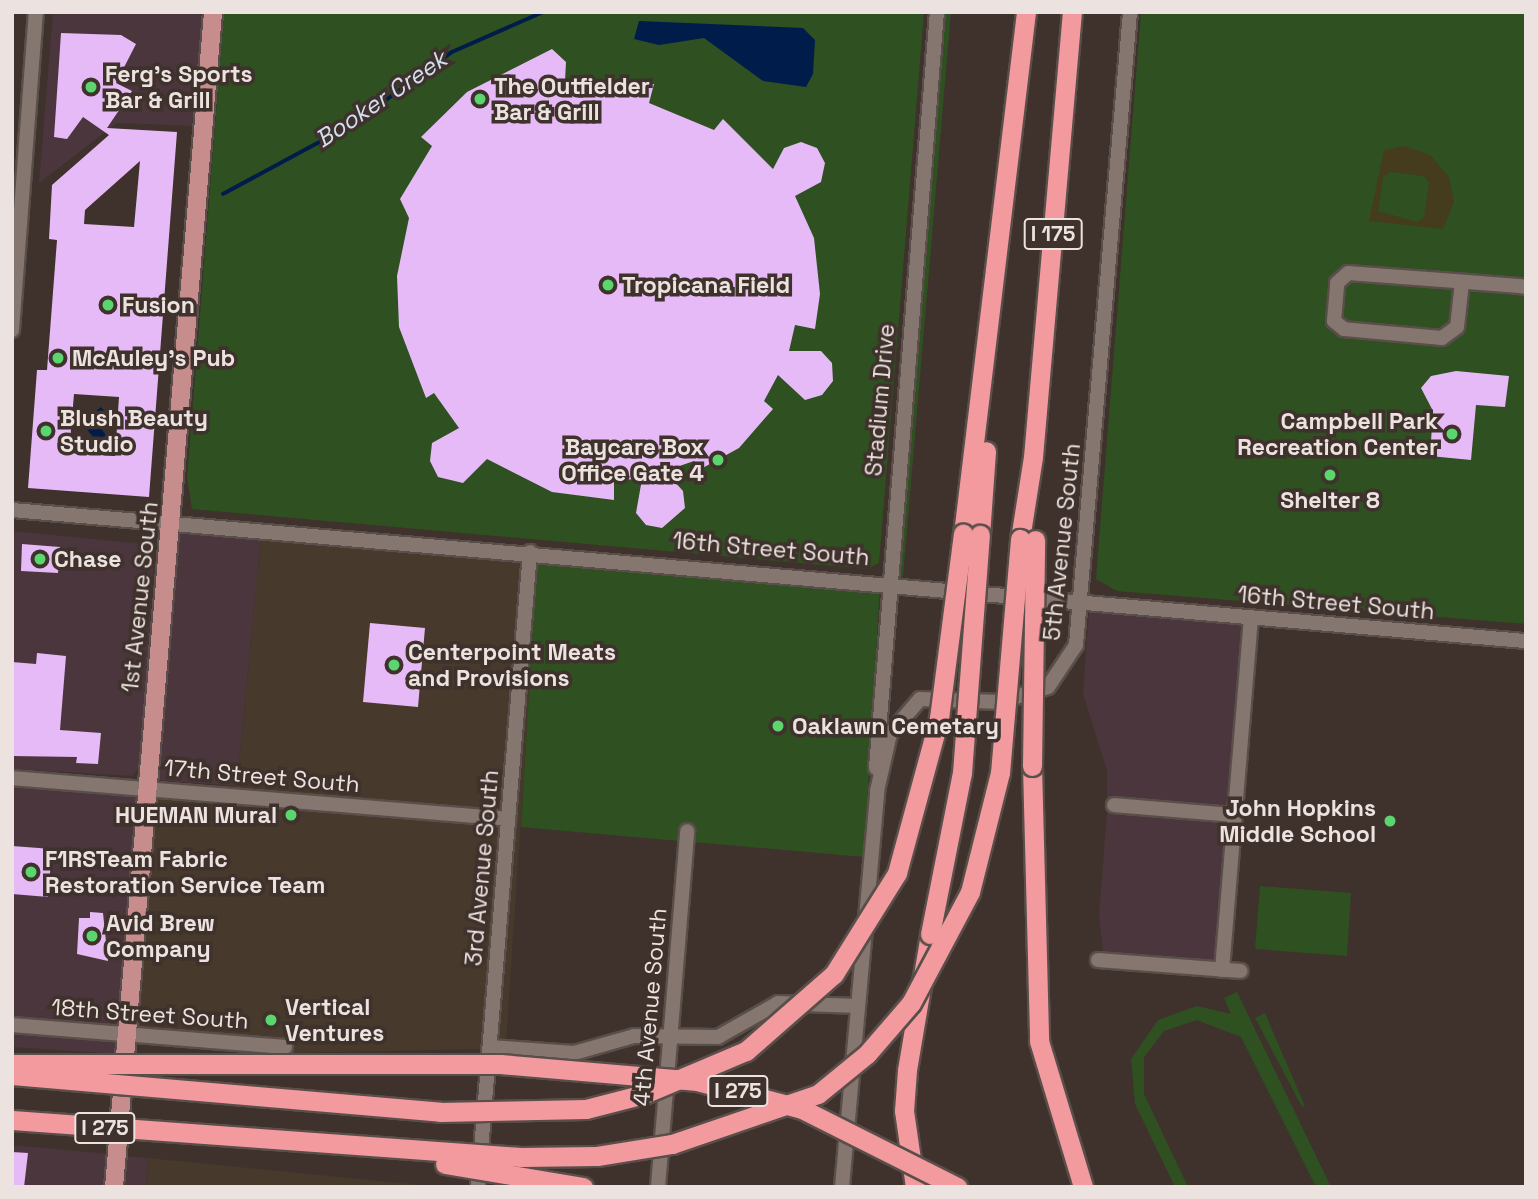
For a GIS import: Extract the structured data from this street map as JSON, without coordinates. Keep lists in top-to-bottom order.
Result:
{
  "streets": {
    "highway": ["I 175", "I 275"],
    "main road": ["1st Avenue South"],
    "street": [
      "Stadium Drive",
      "5th Avenue South",
      "16th Street South",
      "17th Street South",
      "3rd Avenue South",
      "4th Avenue South",
      "18th Street South"
    ]
  },
  "crossings": [
    ["Stadium Drive", "5th Avenue South"],
    ["Stadium Drive", "16th Street South"],
    ["5th Avenue South", "16th Street South"],
    ["16th Street South", "1st Avenue South"],
    ["16th Street South", "3rd Avenue South"],
    ["1st Avenue South", "17th Street South"],
    ["1st Avenue South", "18th Street South"],
    ["17th Street South", "3rd Avenue South"]
  ],
  "water": ["Booker Creek"],
  "places": [
    "Ferg's Sports Bar & Grill",
    "The Outfielder Bar & Grill",
    "Tropicana Field",
    "Fusion",
    "McAuley's Pub",
    "Blush Beauty Studio",
    "Campbell Park Recreation Center",
    "Baycare Box Office Gate 4",
    "Shelter 8",
    "Chase",
    "Centerpoint Meats and Provisions",
    "Oaklawn Cemetary",
    "HUEMAN Mural",
    "John Hopkins Middle School",
    "F1RSTeam Fabric Restoration Service Team",
    "Avid Brew Company",
    "Vertical Ventures"
  ]
}
